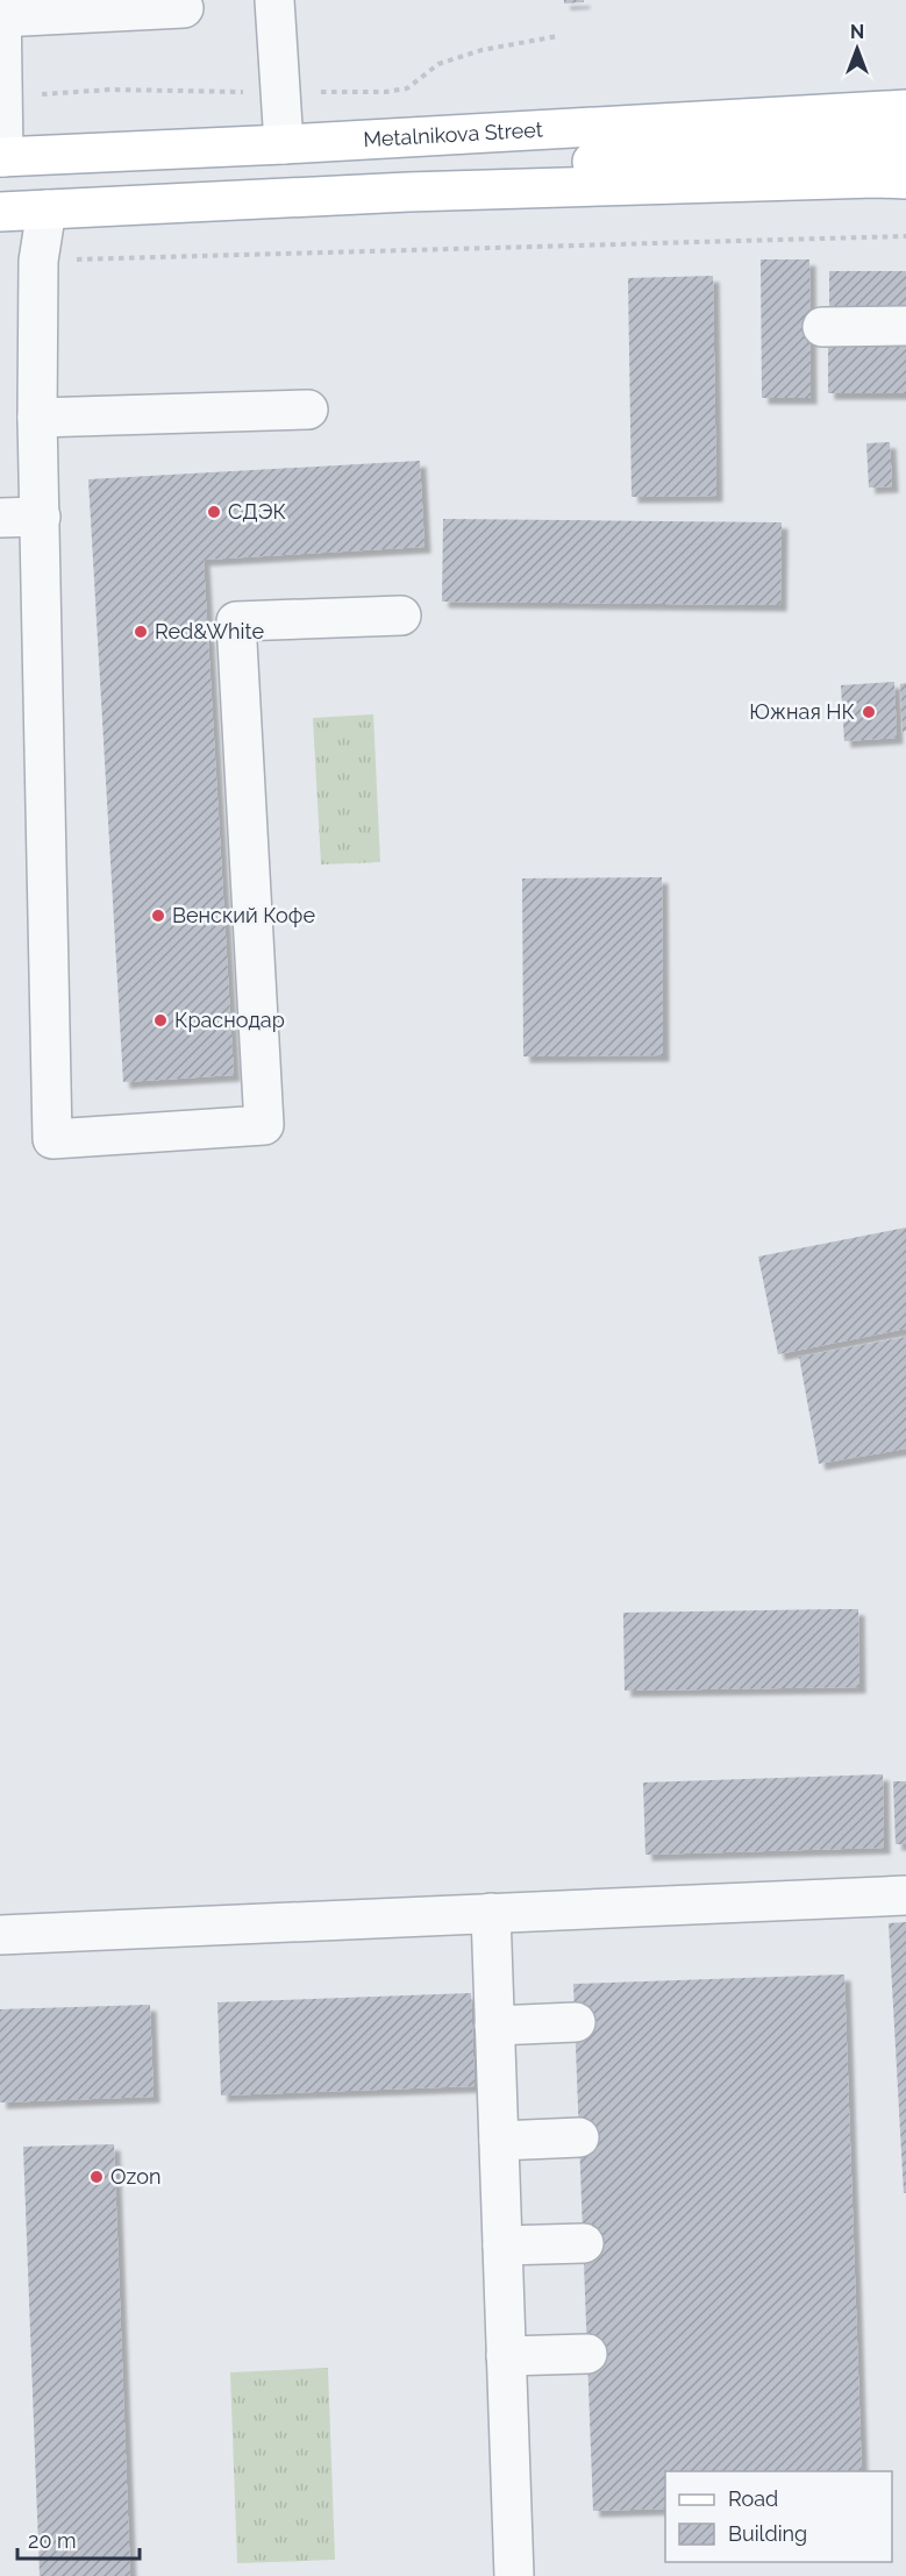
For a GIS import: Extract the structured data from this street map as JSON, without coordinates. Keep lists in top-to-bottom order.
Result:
{
  "streets": {
    "main road": ["Metalnikova Street"]
  },
  "places": [
    "СДЭК",
    "Red&White",
    "Южная НК",
    "Венский Кофе",
    "Краснодар",
    "Ozon"
  ],
  "legend": ["Road", "Building"],
  "scale_bar": "20 m",
  "north": "top"
}
